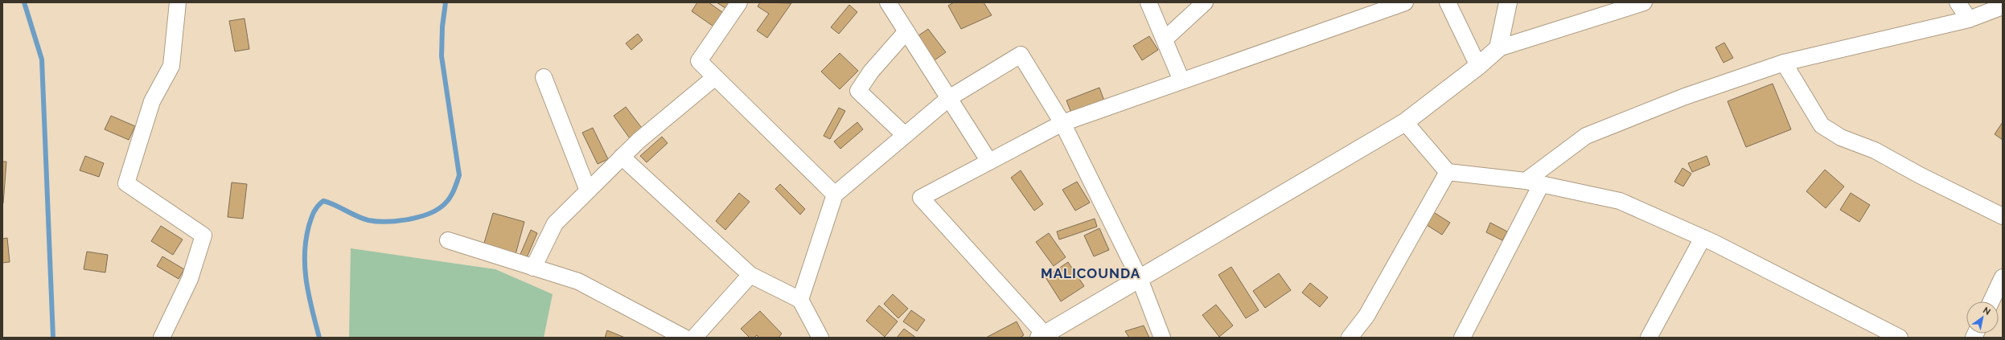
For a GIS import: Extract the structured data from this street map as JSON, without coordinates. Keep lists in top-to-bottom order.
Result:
{
  "districts": ["MALICOUNDA"],
  "north": "top right"
}
